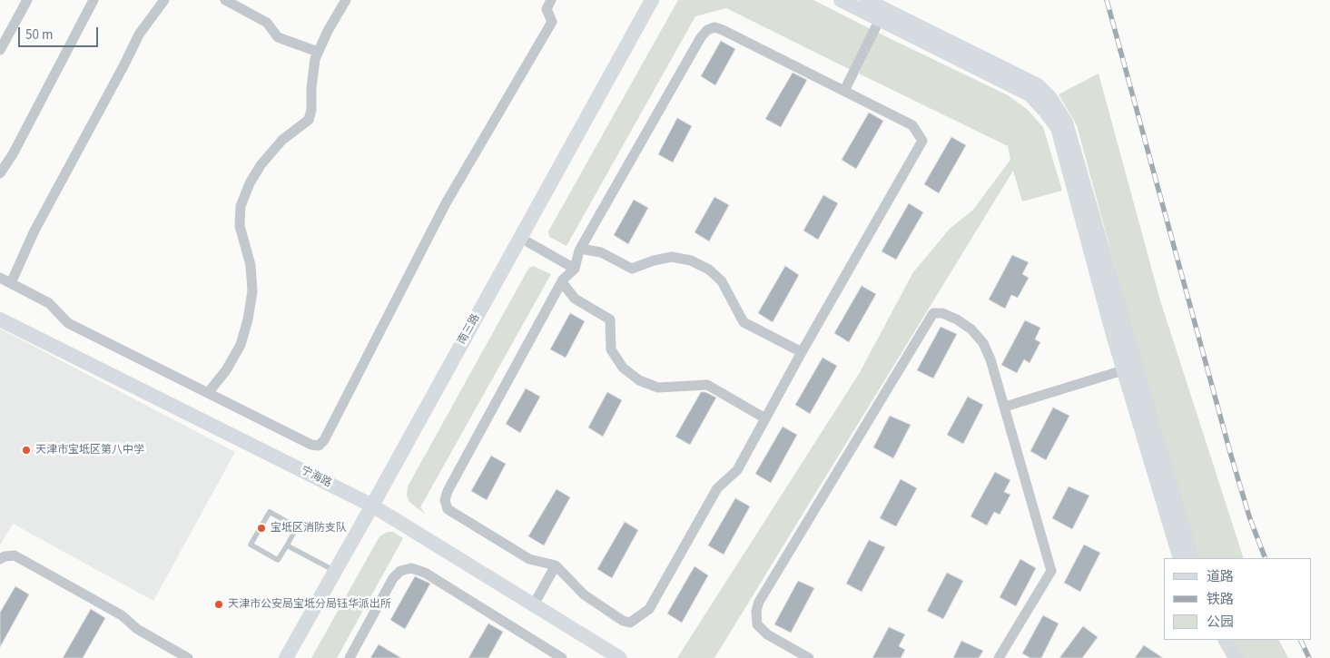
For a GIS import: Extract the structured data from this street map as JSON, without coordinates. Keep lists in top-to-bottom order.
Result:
{
  "streets": {
    "street": ["南三路", "宁海路"]
  },
  "crossings": [
    ["南三路", "宁海路"]
  ],
  "places": ["天津市宝坻区第八中学", "宝坻区消防支队", "天津市公安局宝坻分局钰华派出所"],
  "legend": ["道路", "铁路", "公园"],
  "scale_bar": "50 m"
}
